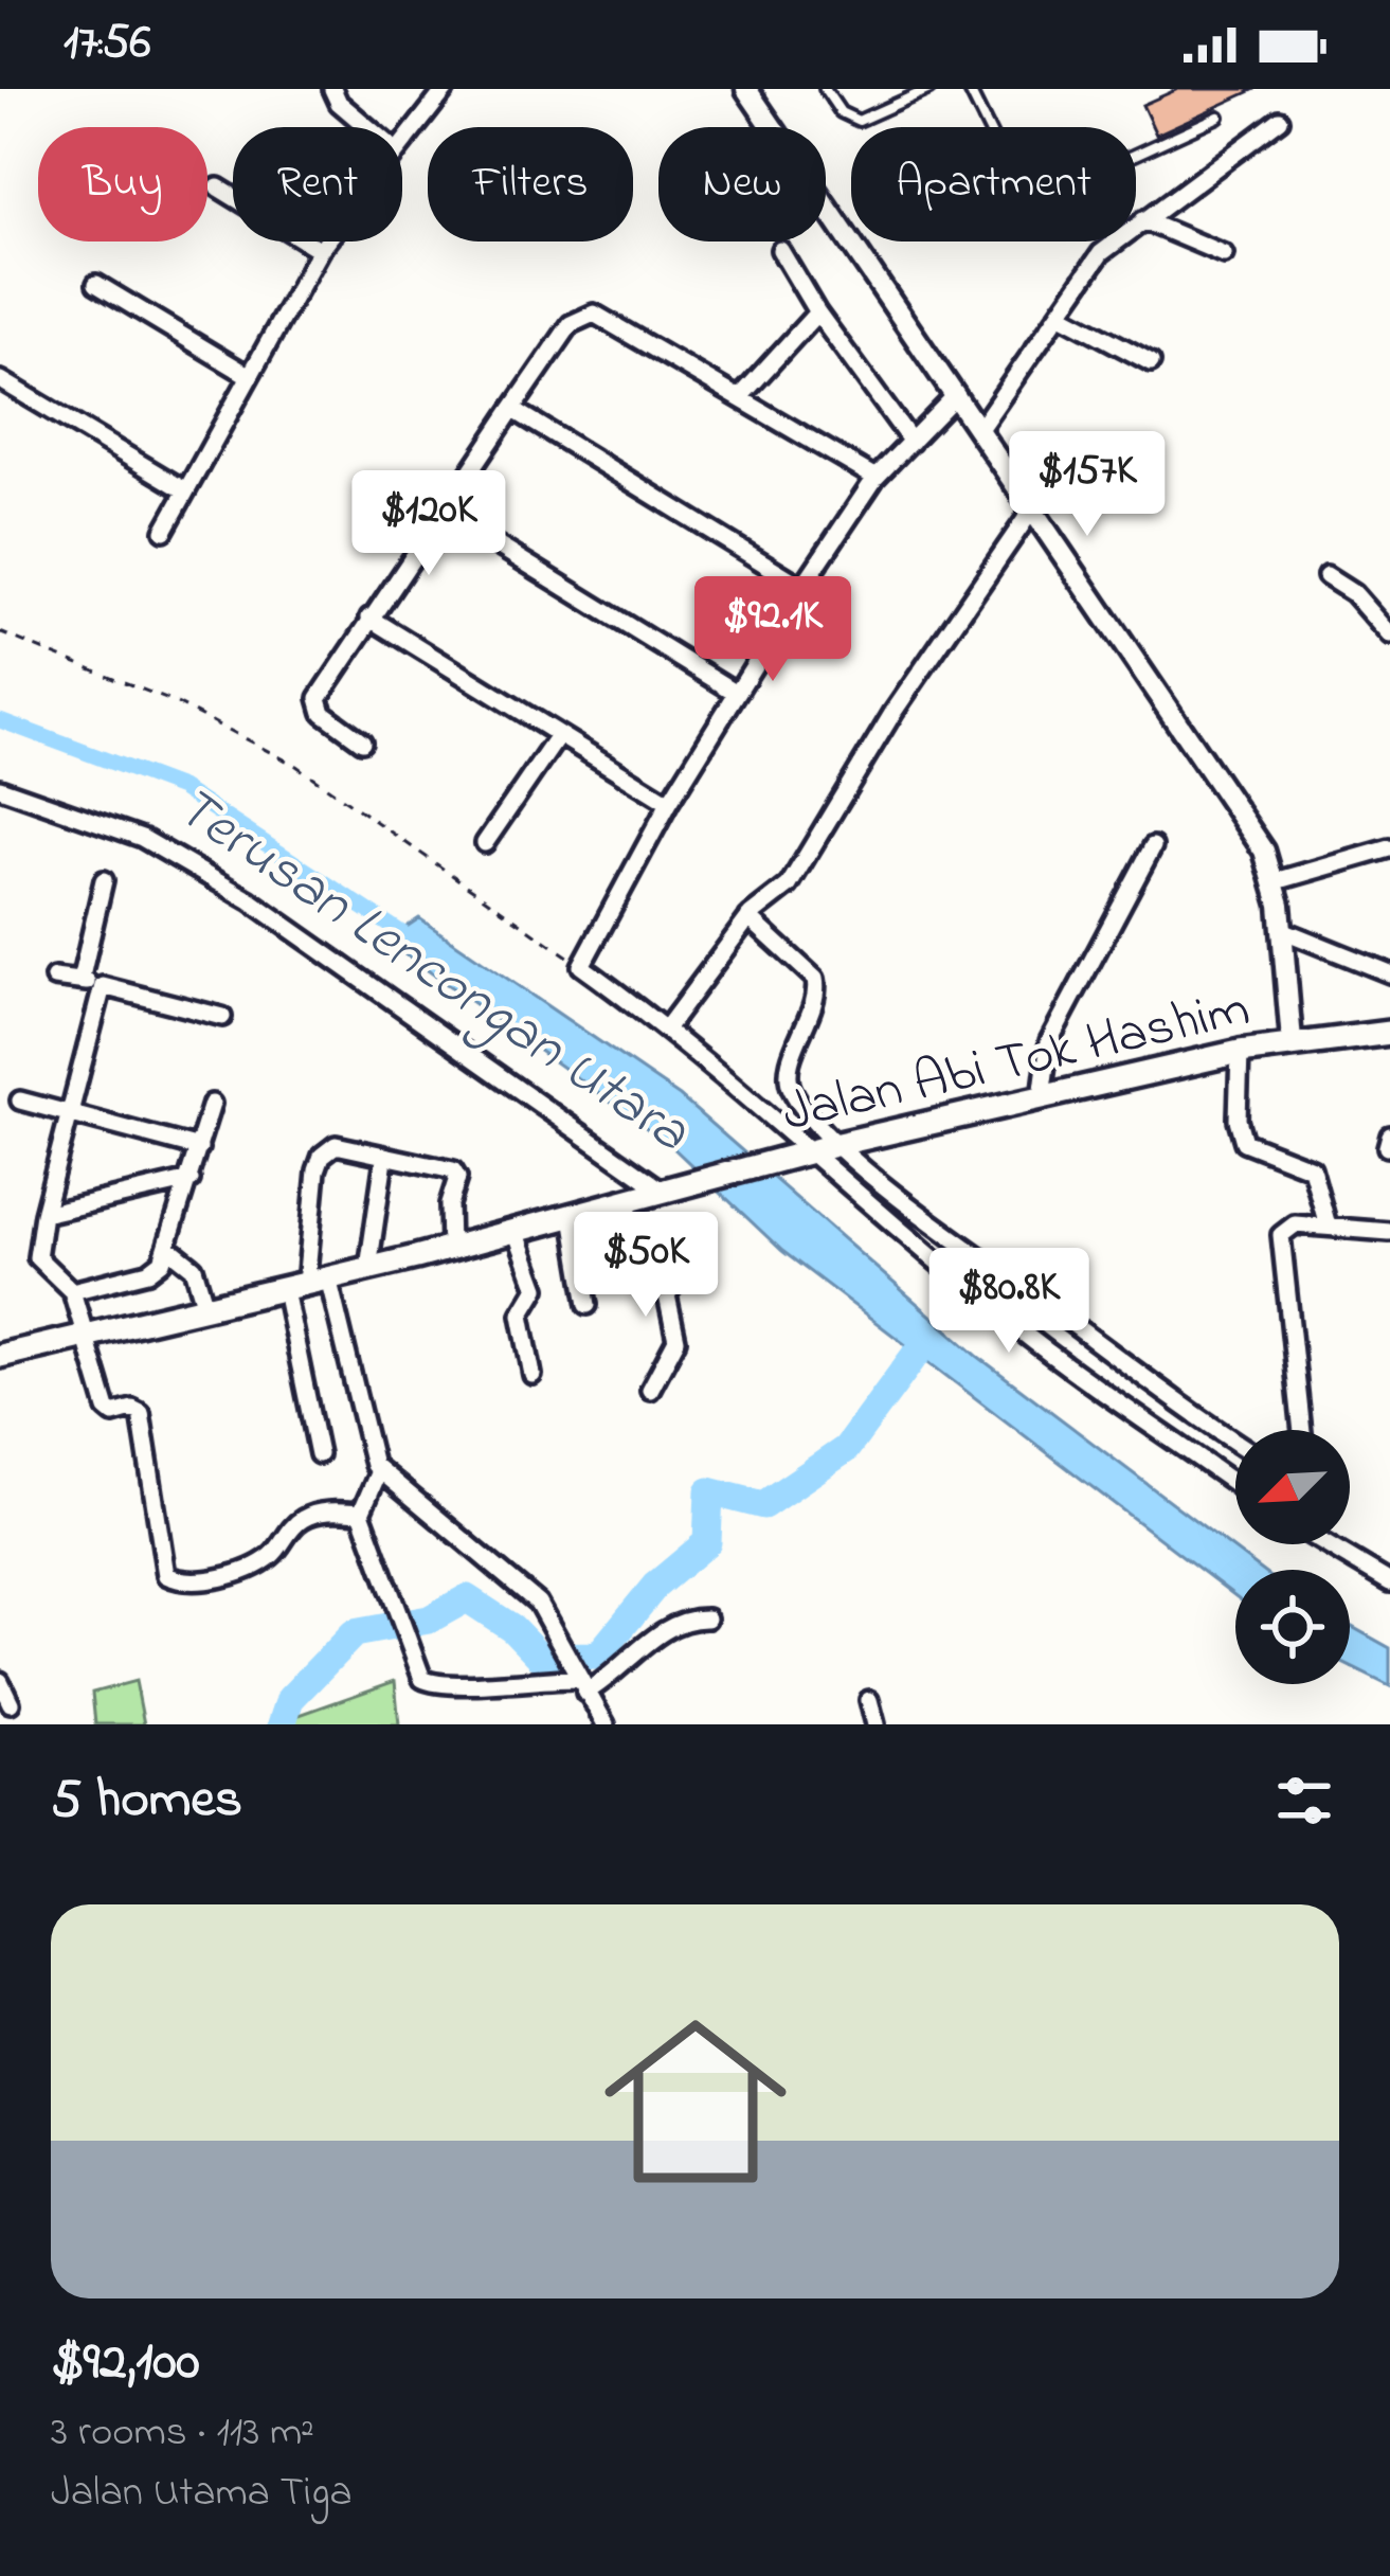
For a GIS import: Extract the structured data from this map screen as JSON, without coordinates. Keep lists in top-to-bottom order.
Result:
{
  "streets": {
    "main road": ["Jalan Abi Tok Hashim"]
  },
  "water": ["Terusan Lencongan Utara"],
  "north": "bottom left",
  "page": {
    "status": "17:56",
    "chip": [
      "Buy",
      "Rent",
      "Filters",
      "New",
      "Apartment"
    ],
    "price": [
      "$157K",
      "$120K",
      "$92.1K",
      "$50K",
      "$80.8K"
    ],
    "heading": "5 homes",
    "list": [
      {
        "name": "$92,100",
        "note": "3 rooms · 113 m² · Jalan Utama Tiga"
      }
    ]
  }
}
